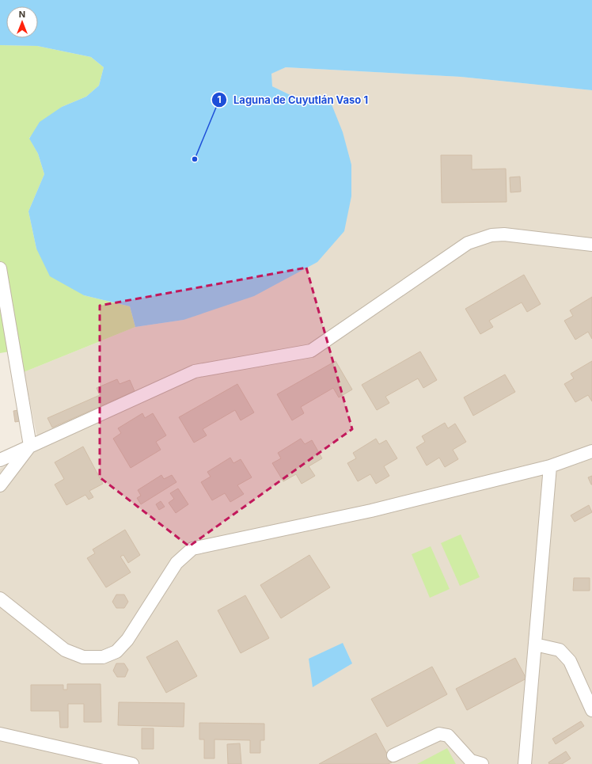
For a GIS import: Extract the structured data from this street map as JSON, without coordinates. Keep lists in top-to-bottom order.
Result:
{
  "places": ["Laguna de Cuyutlán Vaso 1"],
  "north": "top"
}
